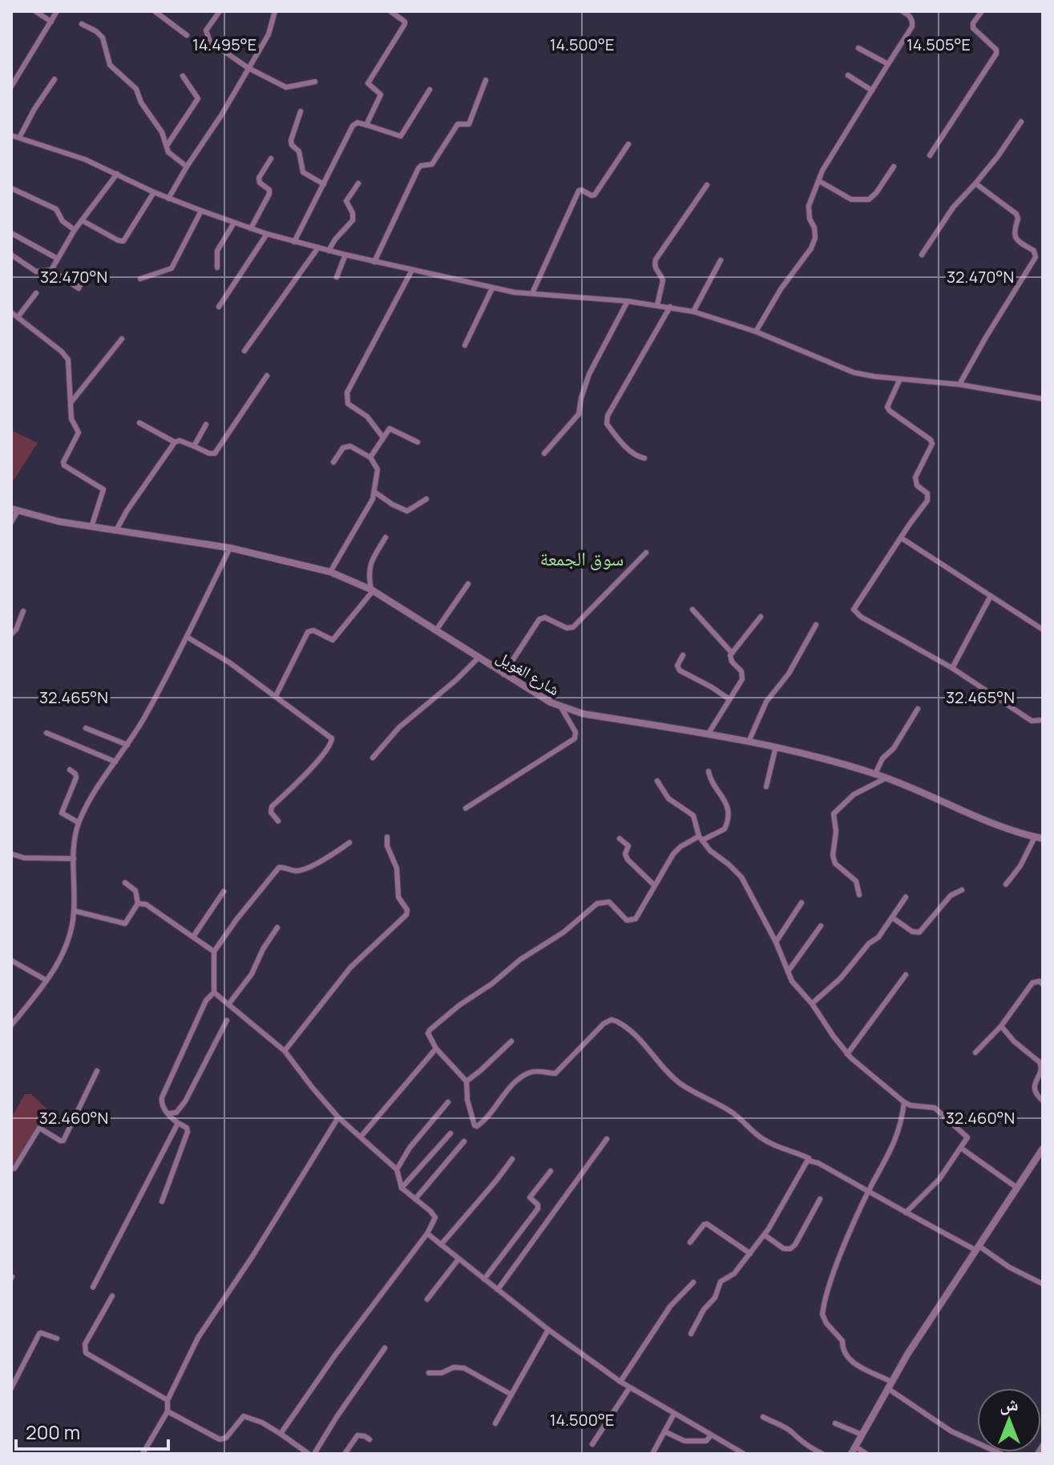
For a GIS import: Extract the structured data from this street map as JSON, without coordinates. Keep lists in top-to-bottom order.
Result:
{
  "streets": {
    "street": ["شارع الغويل"]
  },
  "districts": ["سوق الجمعة"],
  "scale_bar": "200 m",
  "north": "top",
  "coordinates": [
    "14.495°E",
    "14.500°E",
    "14.505°E",
    "32.470°N",
    "32.465°N",
    "32.460°N"
  ]
}
